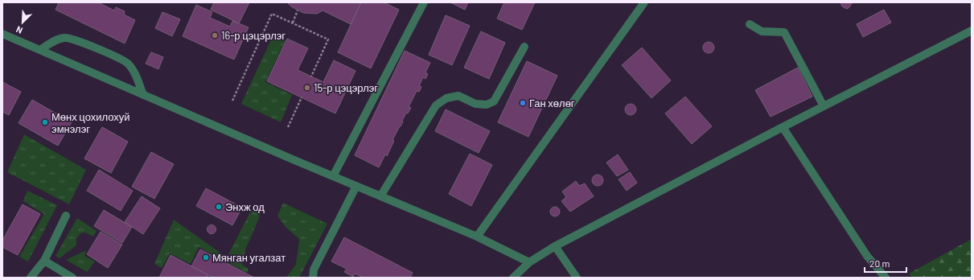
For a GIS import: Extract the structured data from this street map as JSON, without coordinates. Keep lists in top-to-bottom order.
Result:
{
  "places": [
    "16-р цэцэрлэг",
    "15-р цэцэрлэг",
    "Ган хөлөг",
    "Мөнх цохилохуй эмнэлэг",
    "Энхж од",
    "Мянган угалзат"
  ],
  "scale_bar": "20 m",
  "north": "bottom left"
}
